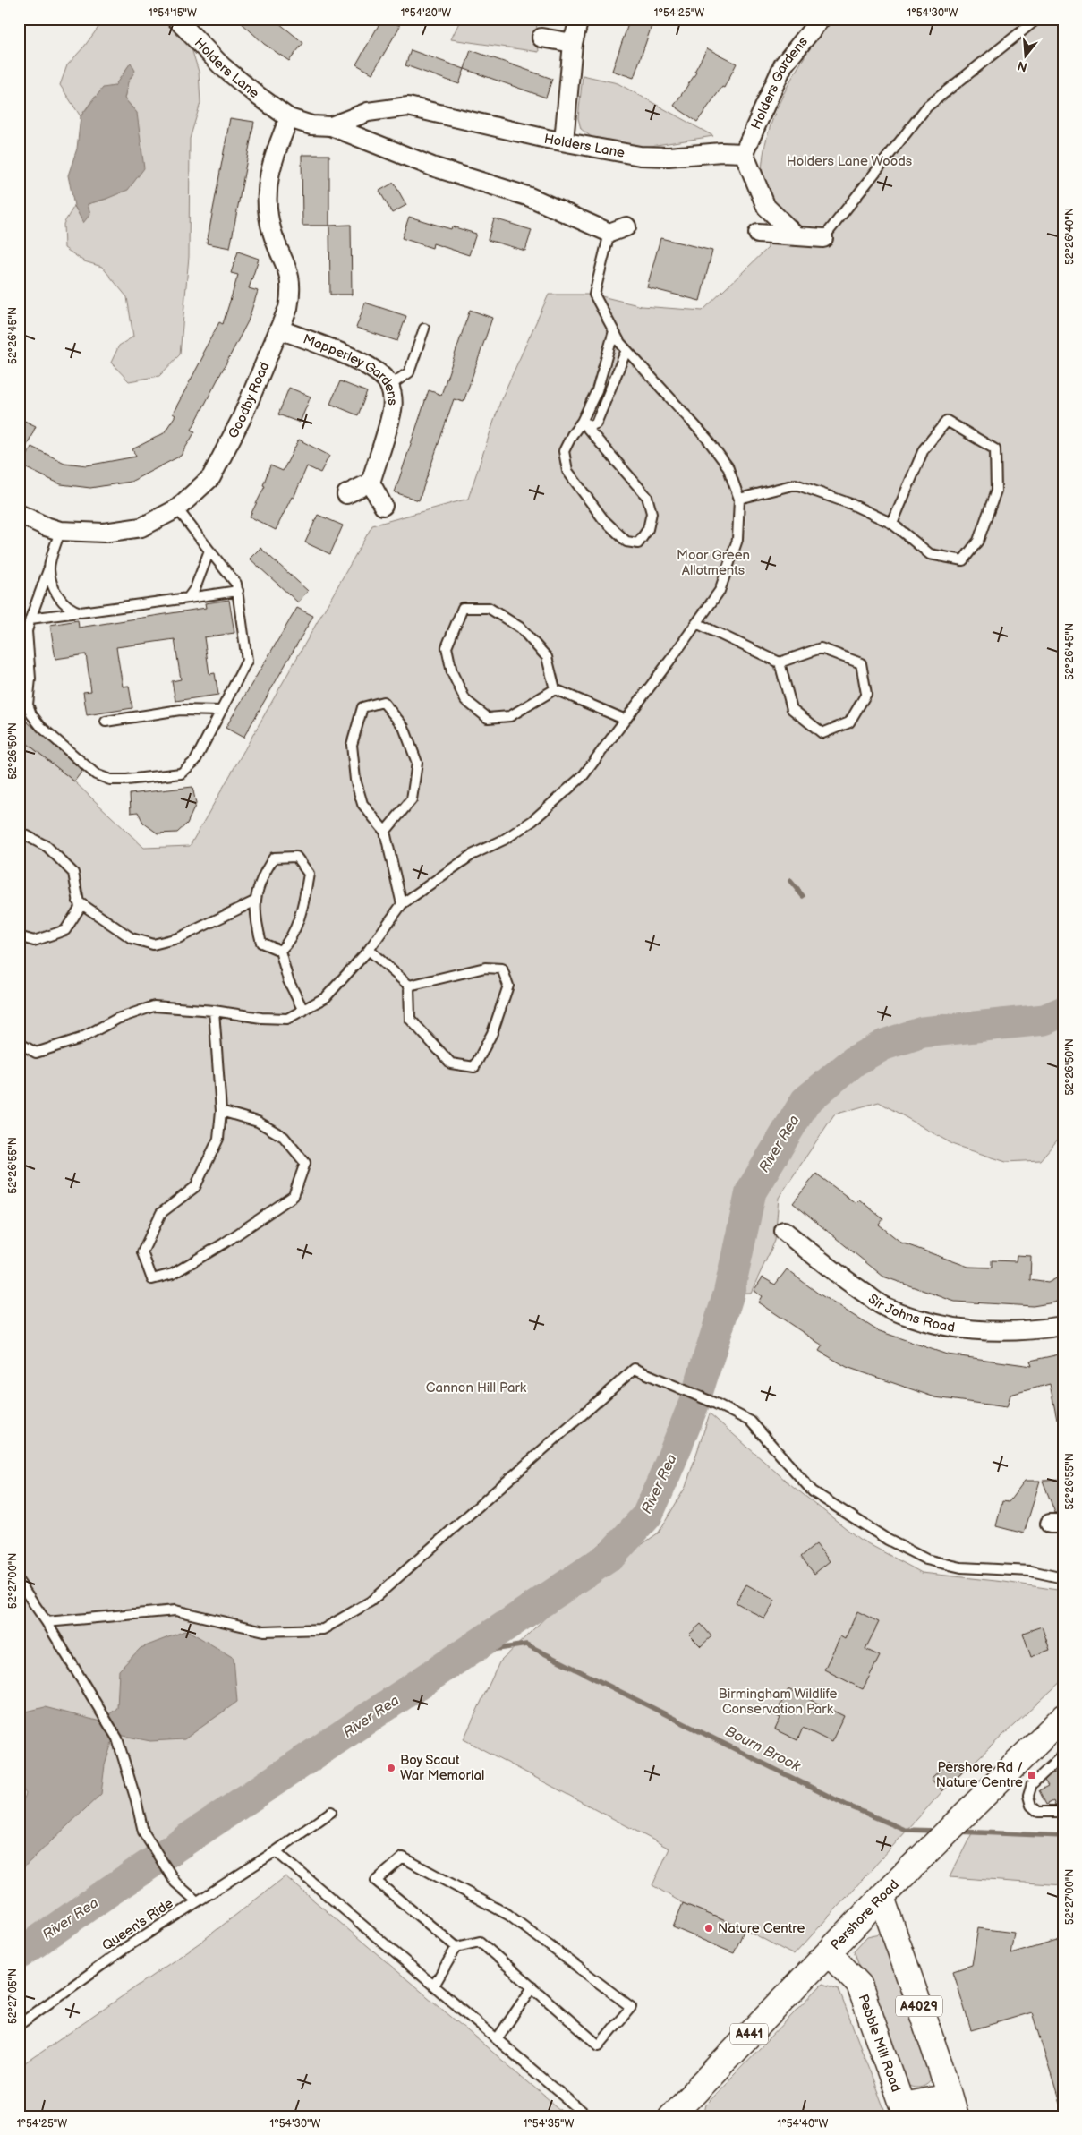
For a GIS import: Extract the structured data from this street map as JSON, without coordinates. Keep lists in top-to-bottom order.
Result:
{
  "streets": {
    "main road": [
      "Pershore Road",
      "A4029",
      "A441",
      "Pebble Mill Road"
    ],
    "street": [
      "Holders Lane",
      "Holders Gardens",
      "Mapperley Gardens",
      "Goodby Road",
      "Sir Johns Road"
    ],
    "lane": ["Queen's Ride"]
  },
  "crossings": [
    ["Holders Lane", "Holders Gardens"],
    ["Holders Lane", "Goodby Road"],
    ["Mapperley Gardens", "Goodby Road"],
    ["Pershore Road", "A4029"],
    ["Pershore Road", "Pebble Mill Road"]
  ],
  "water": ["River Rea", "Bourn Brook"],
  "parks": [
    "Holders Lane Woods",
    "Moor Green Allotments",
    "Cannon Hill Park",
    "Birmingham Wildlife Conservation Park"
  ],
  "places": {
    "other": ["Boy Scout War Memorial", "Nature Centre"],
    "transit": ["Pershore Rd / Nature Centre"]
  },
  "north": "bottom",
  "coordinates": [
    "1°54'15\"W",
    "1°54'20\"W",
    "1°54'25\"W",
    "1°54'30\"W",
    "52°26'40\"N",
    "52°26'45\"N",
    "52°26'50\"N",
    "52°26'55\"N",
    "52°27'00\"N",
    "52°27'05\"N",
    "1°54'35\"W",
    "1°54'40\"W"
  ]
}
